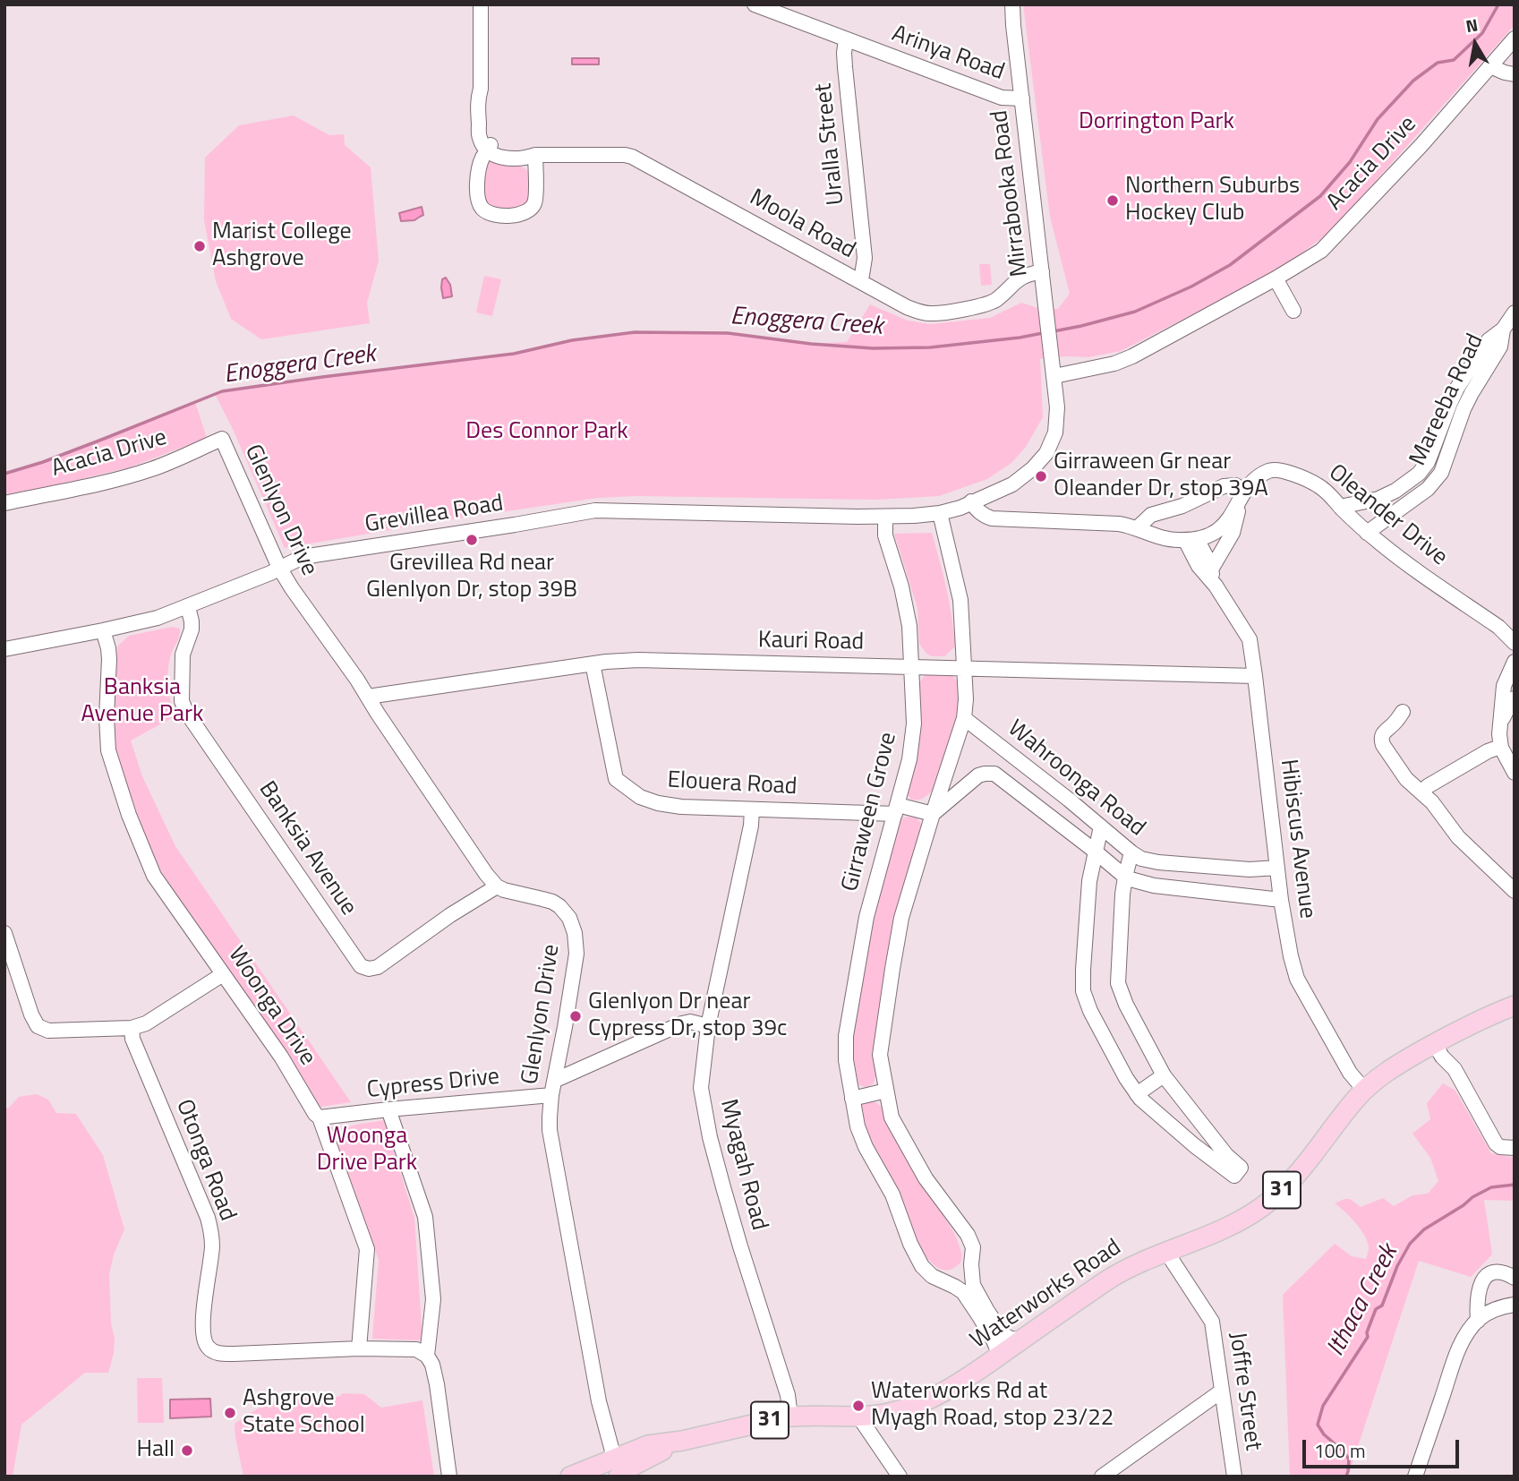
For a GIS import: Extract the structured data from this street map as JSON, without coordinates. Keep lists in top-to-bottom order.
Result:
{
  "streets": {
    "main road": ["31", "Waterworks Road"],
    "street": [
      "Arinya Road",
      "Uralla Street",
      "Acacia Drive",
      "Mirrabooka Road",
      "Moola Road",
      "Mareeba Road",
      "Glenlyon Drive",
      "Grevillea Road",
      "Oleander Drive",
      "Kauri Road",
      "Wahroonga Road",
      "Elouera Road",
      "Girraween Grove",
      "Hibiscus Avenue",
      "Banksia Avenue",
      "Woonga Drive",
      "Cypress Drive",
      "Otonga Road",
      "Myagah Road",
      "Joffre Street"
    ]
  },
  "crossings": [
    ["Arinya Road", "Uralla Street"],
    ["Arinya Road", "Mirrabooka Road"],
    ["Uralla Street", "Moola Road"],
    ["Acacia Drive", "Mirrabooka Road"],
    ["Acacia Drive", "Glenlyon Drive"],
    ["Mirrabooka Road", "Moola Road"],
    ["Mareeba Road", "Oleander Drive"],
    ["Glenlyon Drive", "Grevillea Road"],
    ["Glenlyon Drive", "Kauri Road"],
    ["Glenlyon Drive", "Banksia Avenue"],
    ["Glenlyon Drive", "Cypress Drive"],
    ["Glenlyon Drive", "31"],
    ["Glenlyon Drive", "Waterworks Road"],
    ["Grevillea Road", "Girraween Grove"],
    ["Grevillea Road", "Banksia Avenue"],
    ["Grevillea Road", "Woonga Drive"],
    ["Oleander Drive", "Hibiscus Avenue"],
    ["Kauri Road", "Elouera Road"],
    ["Kauri Road", "Girraween Grove"],
    ["Kauri Road", "Hibiscus Avenue"],
    ["Wahroonga Road", "Elouera Road"],
    ["Wahroonga Road", "Girraween Grove"],
    ["Wahroonga Road", "Hibiscus Avenue"],
    ["Elouera Road", "Girraween Grove"],
    ["Elouera Road", "Myagah Road"],
    ["Girraween Grove", "Waterworks Road"],
    ["Hibiscus Avenue", "Waterworks Road"],
    ["Woonga Drive", "Cypress Drive"],
    ["Woonga Drive", "Otonga Road"],
    ["Myagah Road", "Waterworks Road"],
    ["31", "Waterworks Road"],
    ["Waterworks Road", "Joffre Street"]
  ],
  "water": ["Enoggera Creek", "Ithaca Creek"],
  "parks": [
    "Dorrington Park",
    "Des Connor Park",
    "Banksia Avenue Park",
    "Woonga Drive Park"
  ],
  "places": [
    "Northern Suburbs Hockey Club",
    "Marist College Ashgrove",
    "Girraween Gr near Oleander Dr, stop 39A",
    "Grevillea Rd near Glenlyon Dr, stop 39B",
    "Glenlyon Dr near Cypress Dr, stop 39c",
    "Waterworks Rd at Myagh Road, stop 23/22",
    "Ashgrove State School",
    "Hall"
  ],
  "scale_bar": "100 m",
  "north": "top"
}
